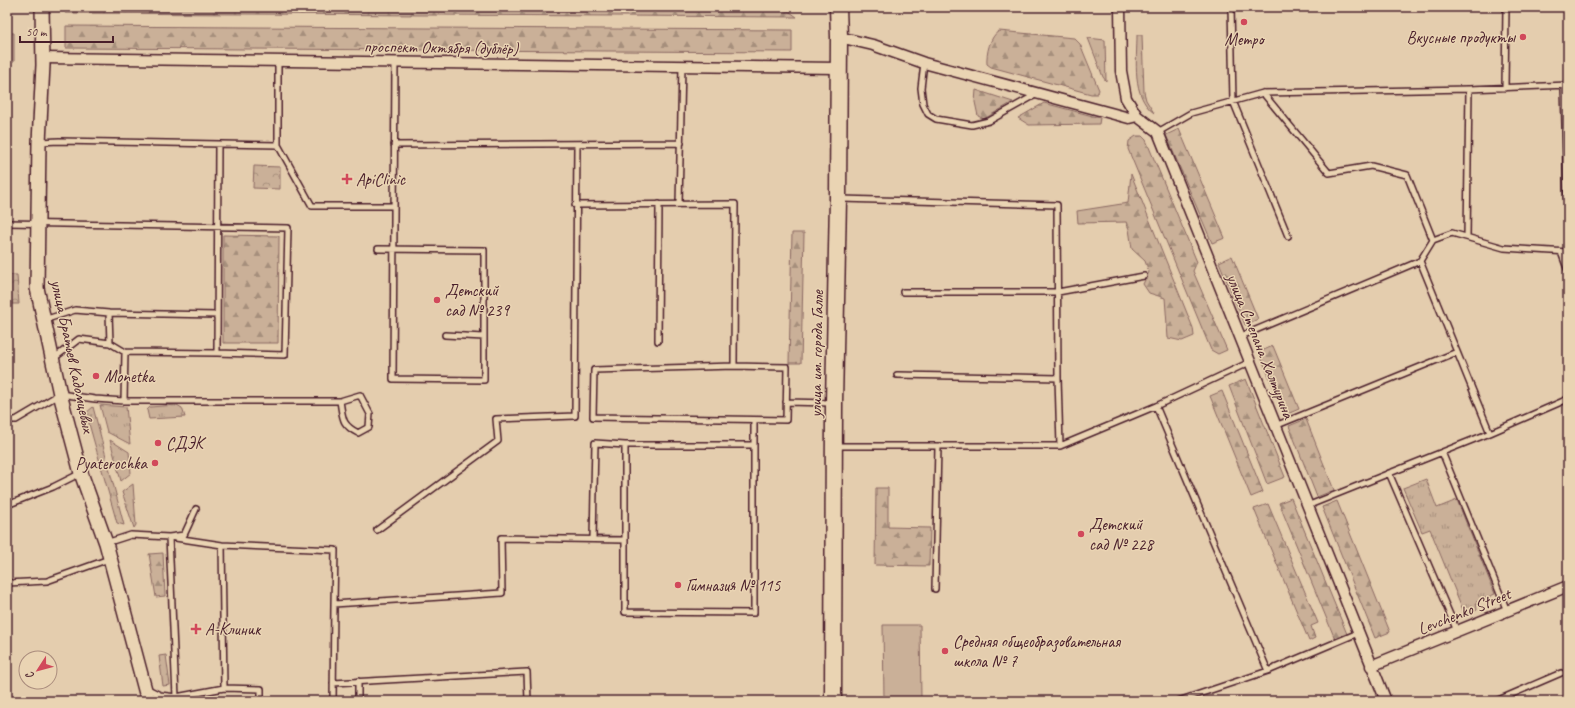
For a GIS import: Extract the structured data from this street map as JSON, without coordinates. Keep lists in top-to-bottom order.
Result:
{
  "streets": {
    "main road": ["улица им. города Галле"],
    "street": [
      "проспект Октября (дублёр)",
      "улица Степана Халтурина",
      "улица Братьев Кадомцевых",
      "Levchenko Street"
    ]
  },
  "crossings": [
    ["проспект Октября (дублёр)", "улица им. города Галле"],
    ["проспект Октября (дублёр)", "улица Братьев Кадомцевых"],
    ["улица Степана Халтурина", "Levchenko Street"]
  ],
  "places": {
    "other": [
      "Метро",
      "Вкусные продукты",
      "Детский сад № 239",
      "Monetka",
      "СДЭК",
      "Pyaterochka",
      "Детский сад № 228",
      "Гимназия № 115",
      "Средняя общеобразовательная школа № 7"
    ],
    "health": ["ApiClinic", "А-Клиник"]
  },
  "scale_bar": "50 m",
  "north": "bottom left"
}
